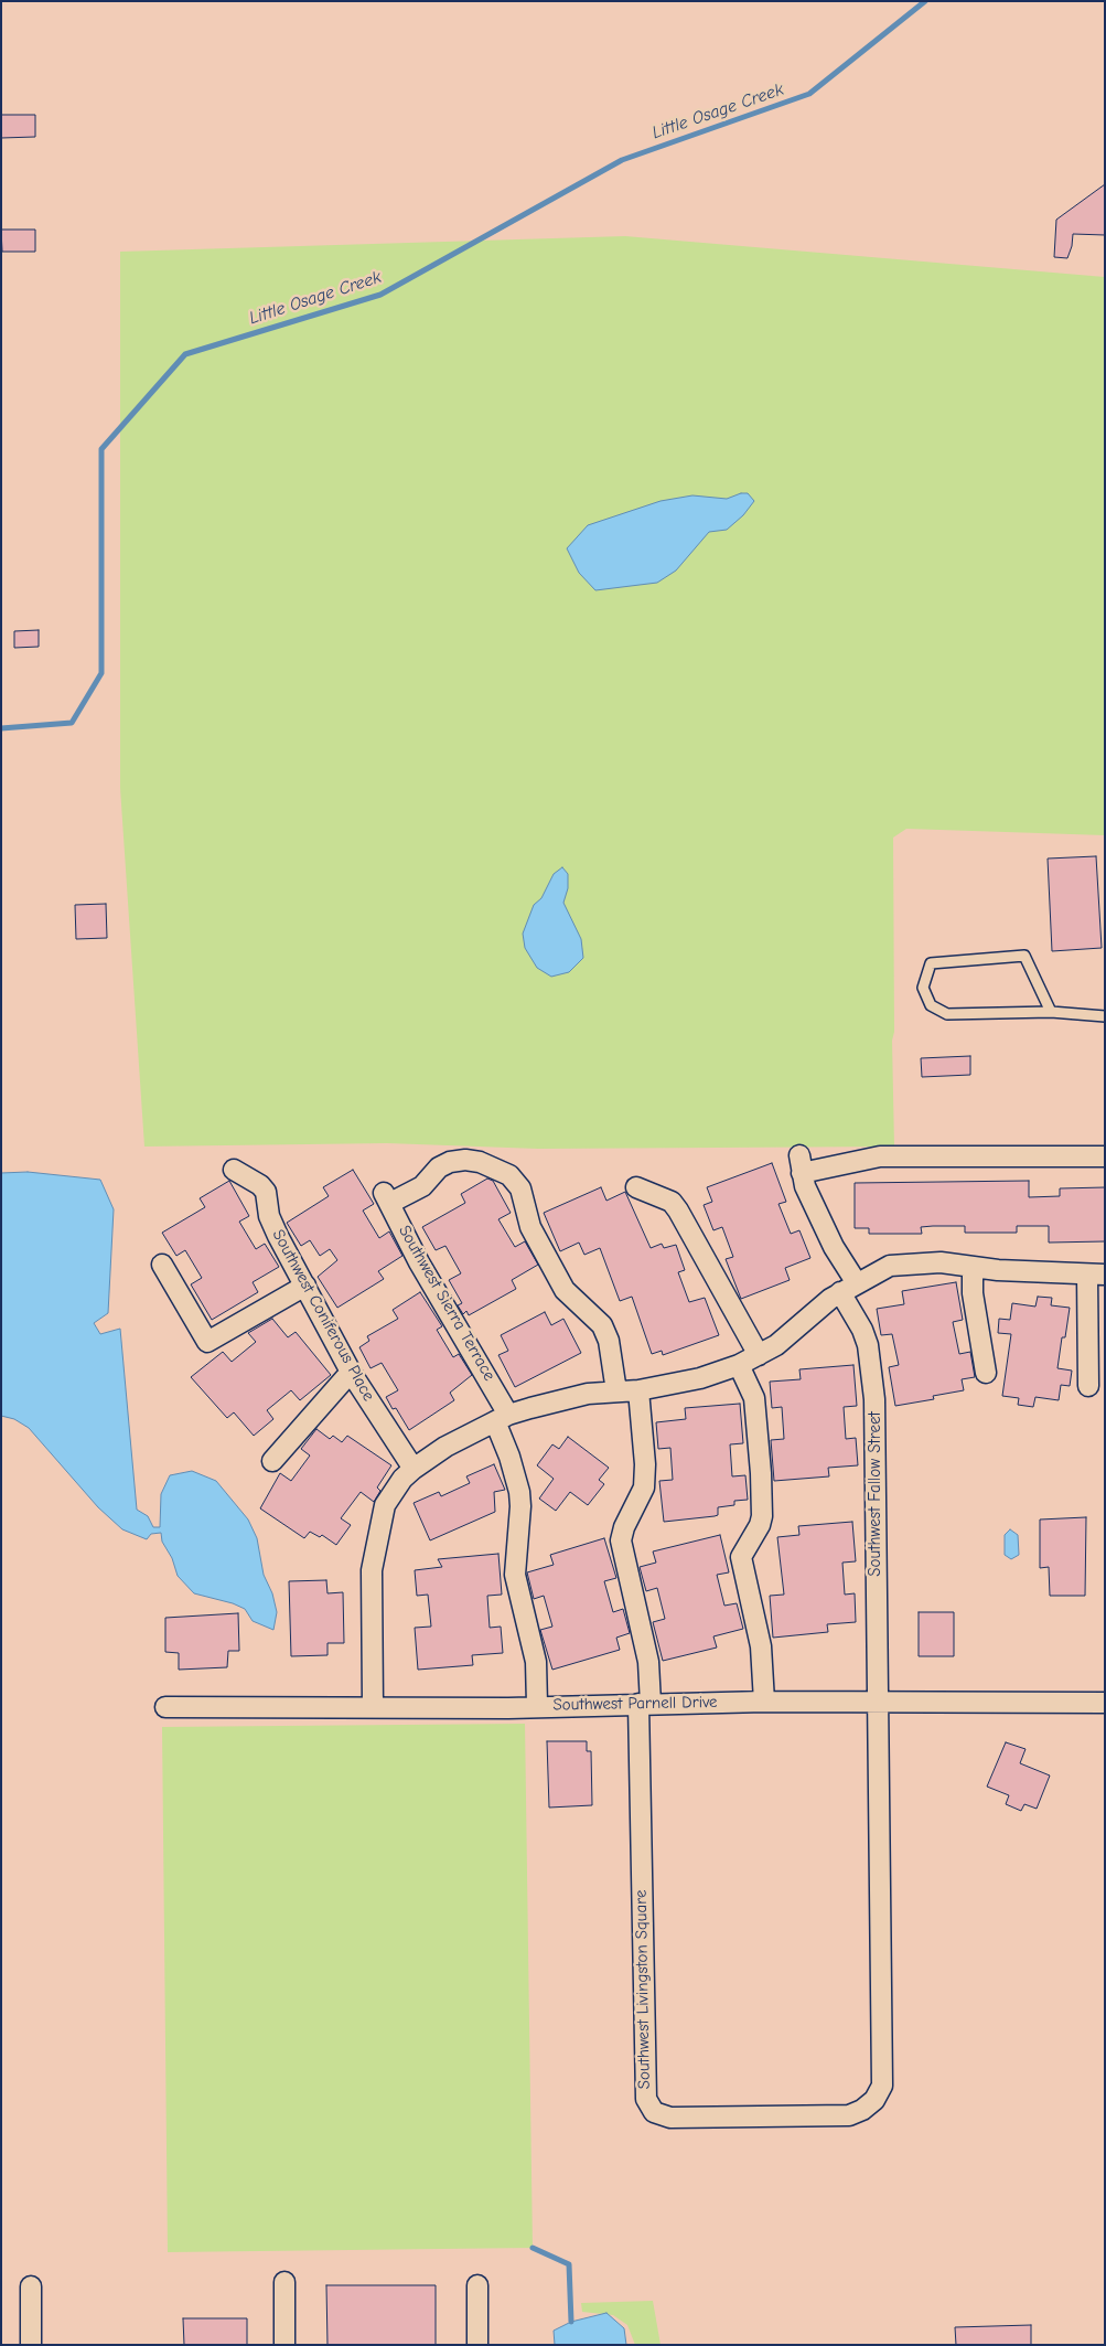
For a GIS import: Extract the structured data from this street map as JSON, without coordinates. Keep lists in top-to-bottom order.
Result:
{
  "streets": {
    "street": [
      "Southwest Sierra Terrace",
      "Southwest Coniferous Place",
      "Southwest Fallow Street",
      "Southwest Parnell Drive",
      "Southwest Livingston Square"
    ]
  },
  "crossings": [
    ["Southwest Sierra Terrace", "Southwest Parnell Drive"],
    ["Southwest Fallow Street", "Southwest Parnell Drive"],
    ["Southwest Fallow Street", "Southwest Livingston Square"],
    ["Southwest Parnell Drive", "Southwest Livingston Square"]
  ],
  "water": ["Little Osage Creek"]
}
